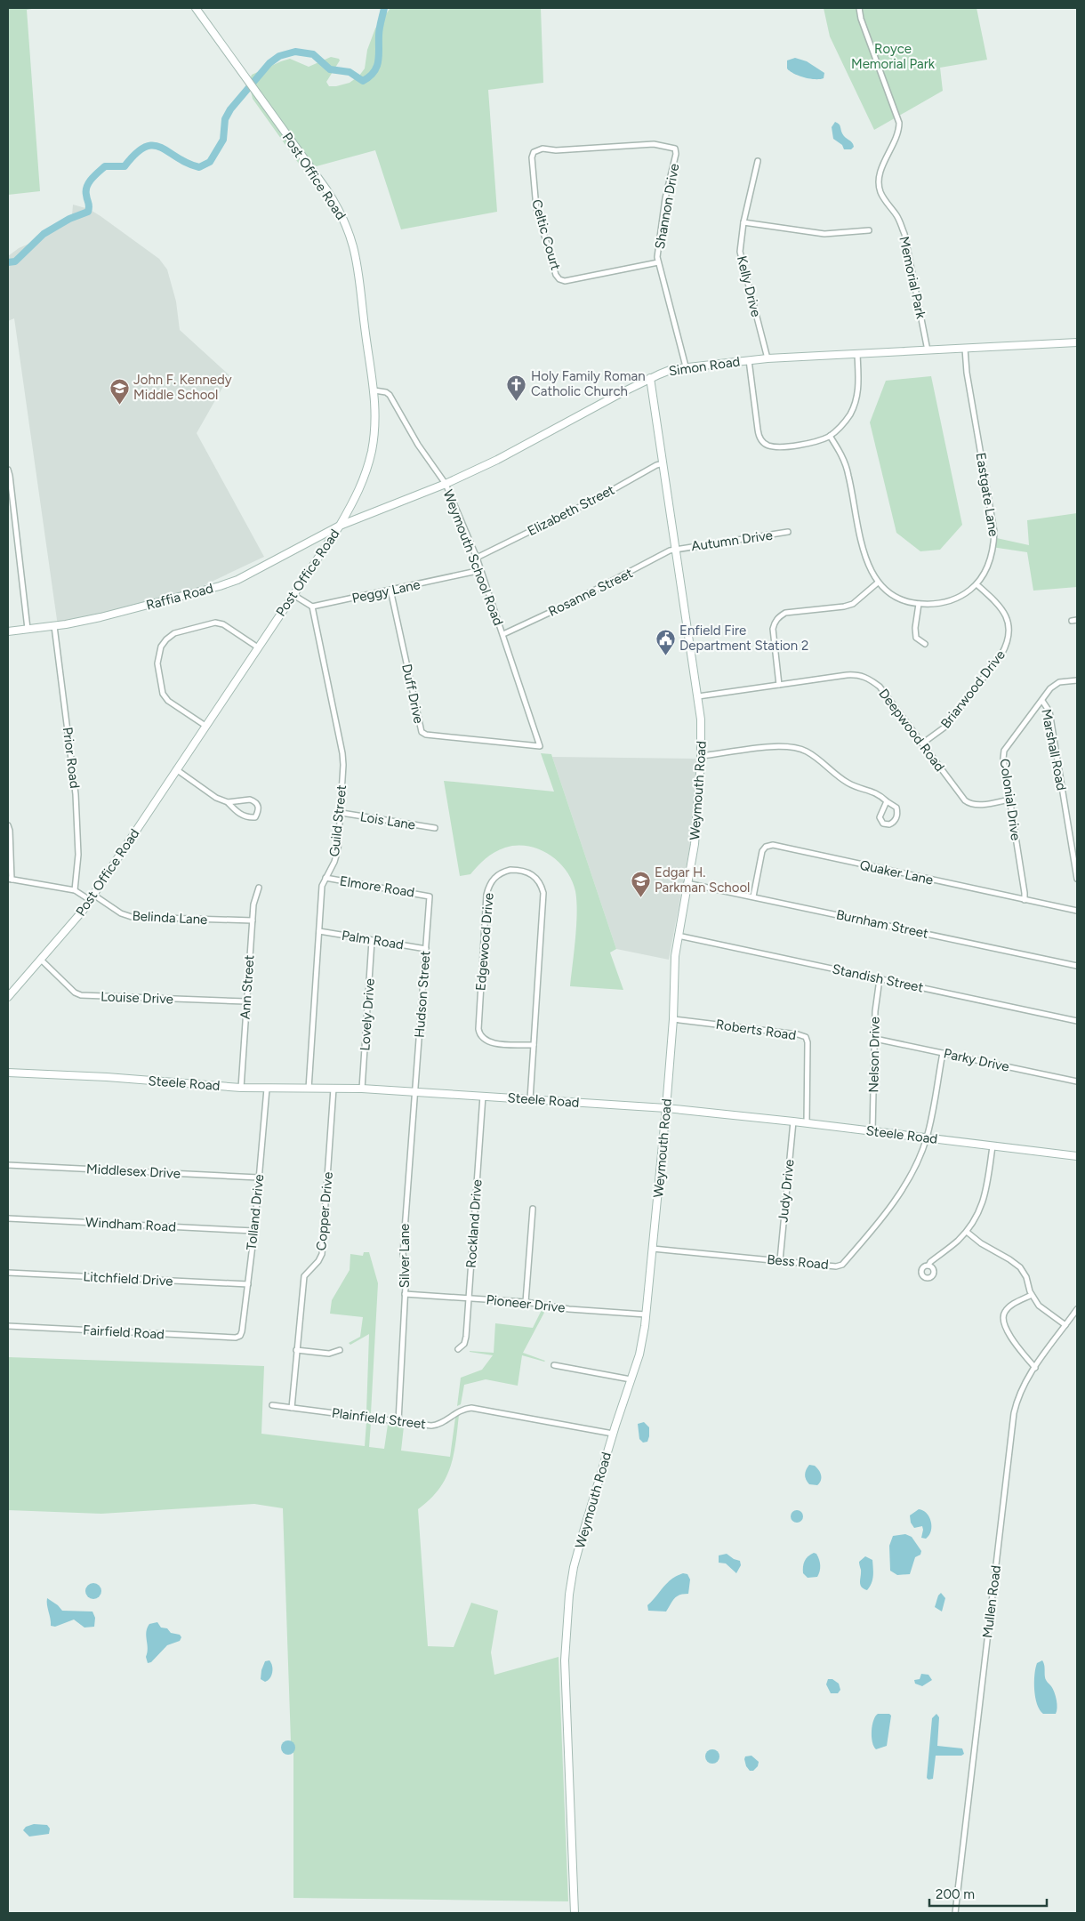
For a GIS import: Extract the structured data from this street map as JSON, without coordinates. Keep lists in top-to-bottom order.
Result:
{
  "streets": {
    "street": [
      "Post Office Road",
      "Shannon Drive",
      "Celtic Court",
      "Memorial Park",
      "Kelly Drive",
      "Simon Road",
      "Eastgate Lane",
      "Elizabeth Street",
      "Autumn Drive",
      "Weymouth School Road",
      "Peggy Lane",
      "Rosanne Street",
      "Raffia Road",
      "Briarwood Drive",
      "Duff Drive",
      "Deepwood Road",
      "Marshall Road",
      "Prior Road",
      "Weymouth Road",
      "Colonial Drive",
      "Guild Street",
      "Lois Lane",
      "Quaker Lane",
      "Elmore Road",
      "Belinda Lane",
      "Burnham Street",
      "Palm Road",
      "Edgewood Drive",
      "Standish Street",
      "Ann Street",
      "Hudson Street",
      "Louise Drive",
      "Lovely Drive",
      "Roberts Road",
      "Nelson Drive",
      "Parky Drive",
      "Steele Road",
      "Middlesex Drive",
      "Judy Drive",
      "Copper Drive",
      "Tolland Drive",
      "Rockland Drive",
      "Windham Road",
      "Silver Lane",
      "Bess Road",
      "Litchfield Drive",
      "Pioneer Drive",
      "Fairfield Road",
      "Plainfield Street",
      "Mullen Road"
    ]
  },
  "crossings": [
    ["Post Office Road", "Simon Road"],
    ["Post Office Road", "Weymouth School Road"],
    ["Post Office Road", "Raffia Road"],
    ["Post Office Road", "Belinda Lane"],
    ["Post Office Road", "Louise Drive"],
    ["Shannon Drive", "Celtic Court"],
    ["Shannon Drive", "Simon Road"],
    ["Memorial Park", "Simon Road"],
    ["Kelly Drive", "Simon Road"],
    ["Simon Road", "Eastgate Lane"],
    ["Simon Road", "Weymouth School Road"],
    ["Simon Road", "Raffia Road"],
    ["Simon Road", "Weymouth Road"],
    ["Eastgate Lane", "Briarwood Drive"],
    ["Elizabeth Street", "Weymouth School Road"],
    ["Elizabeth Street", "Weymouth Road"],
    ["Autumn Drive", "Rosanne Street"],
    ["Autumn Drive", "Weymouth Road"],
    ["Weymouth School Road", "Peggy Lane"],
    ["Weymouth School Road", "Rosanne Street"],
    ["Weymouth School Road", "Duff Drive"],
    ["Peggy Lane", "Duff Drive"],
    ["Peggy Lane", "Guild Street"],
    ["Rosanne Street", "Weymouth Road"],
    ["Raffia Road", "Prior Road"],
    ["Briarwood Drive", "Deepwood Road"],
    ["Deepwood Road", "Weymouth Road"],
    ["Deepwood Road", "Colonial Drive"],
    ["Marshall Road", "Colonial Drive"],
    ["Prior Road", "Belinda Lane"],
    ["Weymouth Road", "Burnham Street"],
    ["Weymouth Road", "Standish Street"],
    ["Weymouth Road", "Roberts Road"],
    ["Weymouth Road", "Steele Road"],
    ["Weymouth Road", "Bess Road"],
    ["Weymouth Road", "Pioneer Drive"],
    ["Weymouth Road", "Plainfield Street"],
    ["Colonial Drive", "Quaker Lane"],
    ["Guild Street", "Lois Lane"],
    ["Guild Street", "Elmore Road"],
    ["Guild Street", "Palm Road"],
    ["Guild Street", "Steele Road"],
    ["Quaker Lane", "Burnham Street"],
    ["Elmore Road", "Hudson Street"],
    ["Belinda Lane", "Ann Street"],
    ["Palm Road", "Hudson Street"],
    ["Palm Road", "Lovely Drive"],
    ["Edgewood Drive", "Steele Road"],
    ["Standish Street", "Nelson Drive"],
    ["Ann Street", "Louise Drive"],
    ["Ann Street", "Steele Road"],
    ["Hudson Street", "Steele Road"],
    ["Hudson Street", "Silver Lane"],
    ["Lovely Drive", "Steele Road"],
    ["Roberts Road", "Steele Road"],
    ["Nelson Drive", "Parky Drive"],
    ["Nelson Drive", "Steele Road"],
    ["Steele Road", "Judy Drive"],
    ["Steele Road", "Copper Drive"],
    ["Steele Road", "Tolland Drive"],
    ["Steele Road", "Rockland Drive"],
    ["Steele Road", "Silver Lane"],
    ["Steele Road", "Bess Road"],
    ["Middlesex Drive", "Tolland Drive"],
    ["Judy Drive", "Bess Road"],
    ["Copper Drive", "Plainfield Street"],
    ["Tolland Drive", "Windham Road"],
    ["Tolland Drive", "Litchfield Drive"],
    ["Tolland Drive", "Fairfield Road"],
    ["Rockland Drive", "Pioneer Drive"],
    ["Silver Lane", "Pioneer Drive"],
    ["Silver Lane", "Plainfield Street"]
  ],
  "parks": ["Royce Memorial Park"],
  "places": {
    "church": ["Holy Family Roman Catholic Church"],
    "school or university": ["John F. Kennedy Middle School", "Edgar H. Parkman School"],
    "public building": ["Enfield Fire Department Station 2"]
  },
  "scale_bar": "200 m"
}
